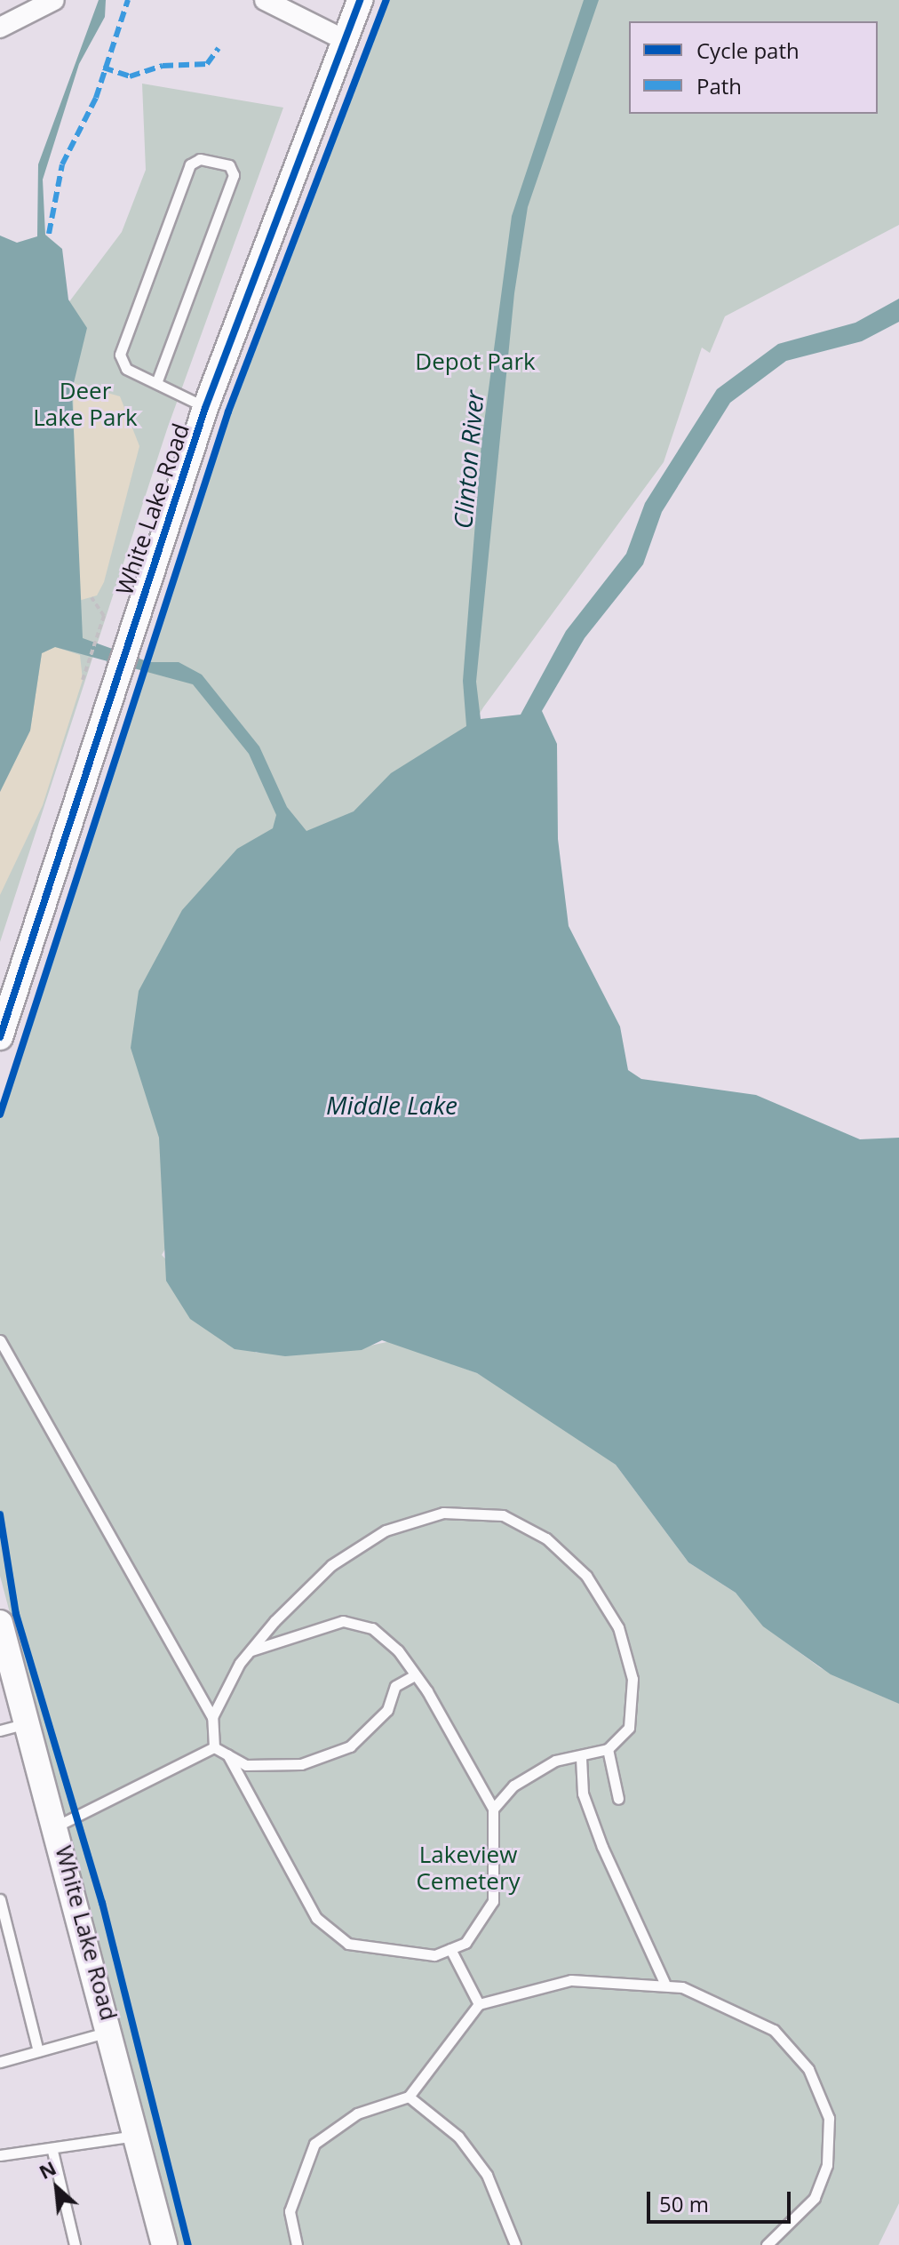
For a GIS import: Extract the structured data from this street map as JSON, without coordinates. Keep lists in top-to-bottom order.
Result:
{
  "streets": {
    "street": ["White Lake Road"]
  },
  "water": ["Clinton River", "Middle Lake"],
  "parks": ["Depot Park", "Deer Lake Park", "Lakeview Cemetery"],
  "legend": ["Cycle path", "Path"],
  "scale_bar": "50 m",
  "north": "top left"
}
